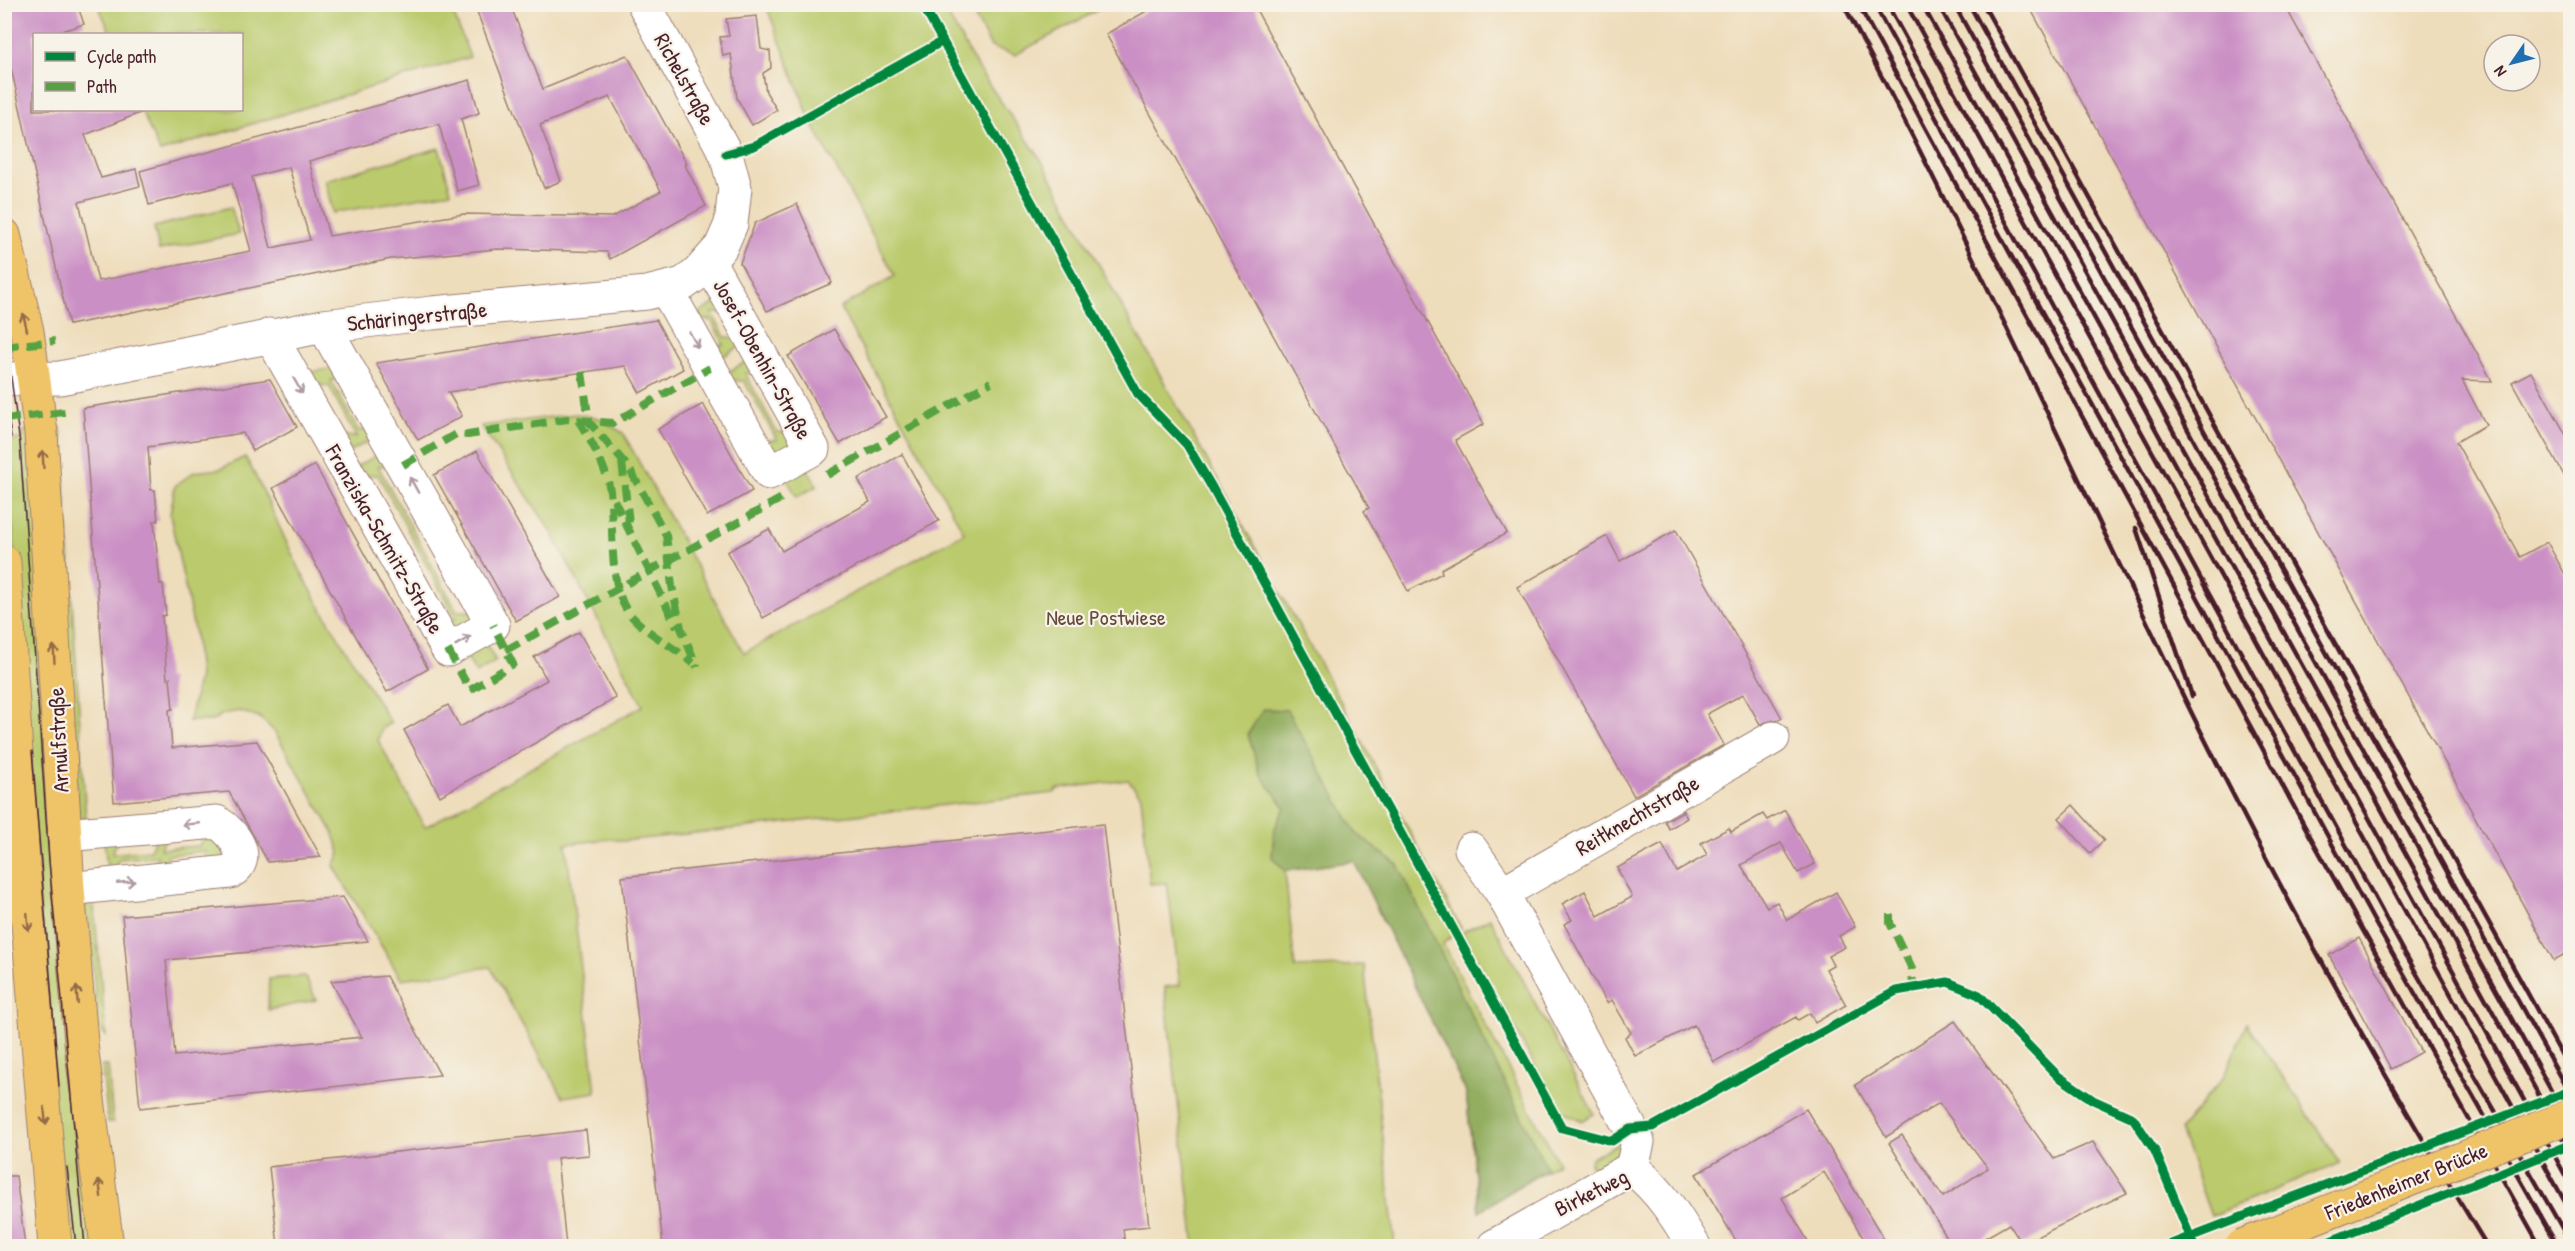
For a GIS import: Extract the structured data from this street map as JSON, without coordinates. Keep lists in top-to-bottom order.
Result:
{
  "streets": {
    "main road": ["Arnulfstraße", "Friedenheimer Brücke"],
    "street": [
      "Richelstraße",
      "Schäringerstraße",
      "Josef-Obenhin-Straße",
      "Franziska-Schmitz-Straße",
      "Reitknechtstraße",
      "Birketweg"
    ]
  },
  "crossings": [
    ["Richelstraße", "Schäringerstraße"],
    ["Schäringerstraße", "Josef-Obenhin-Straße"],
    ["Schäringerstraße", "Franziska-Schmitz-Straße"],
    ["Schäringerstraße", "Arnulfstraße"]
  ],
  "parks": ["Neue Postwiese"],
  "legend": ["Cycle path", "Path"],
  "north": "bottom left"
}
